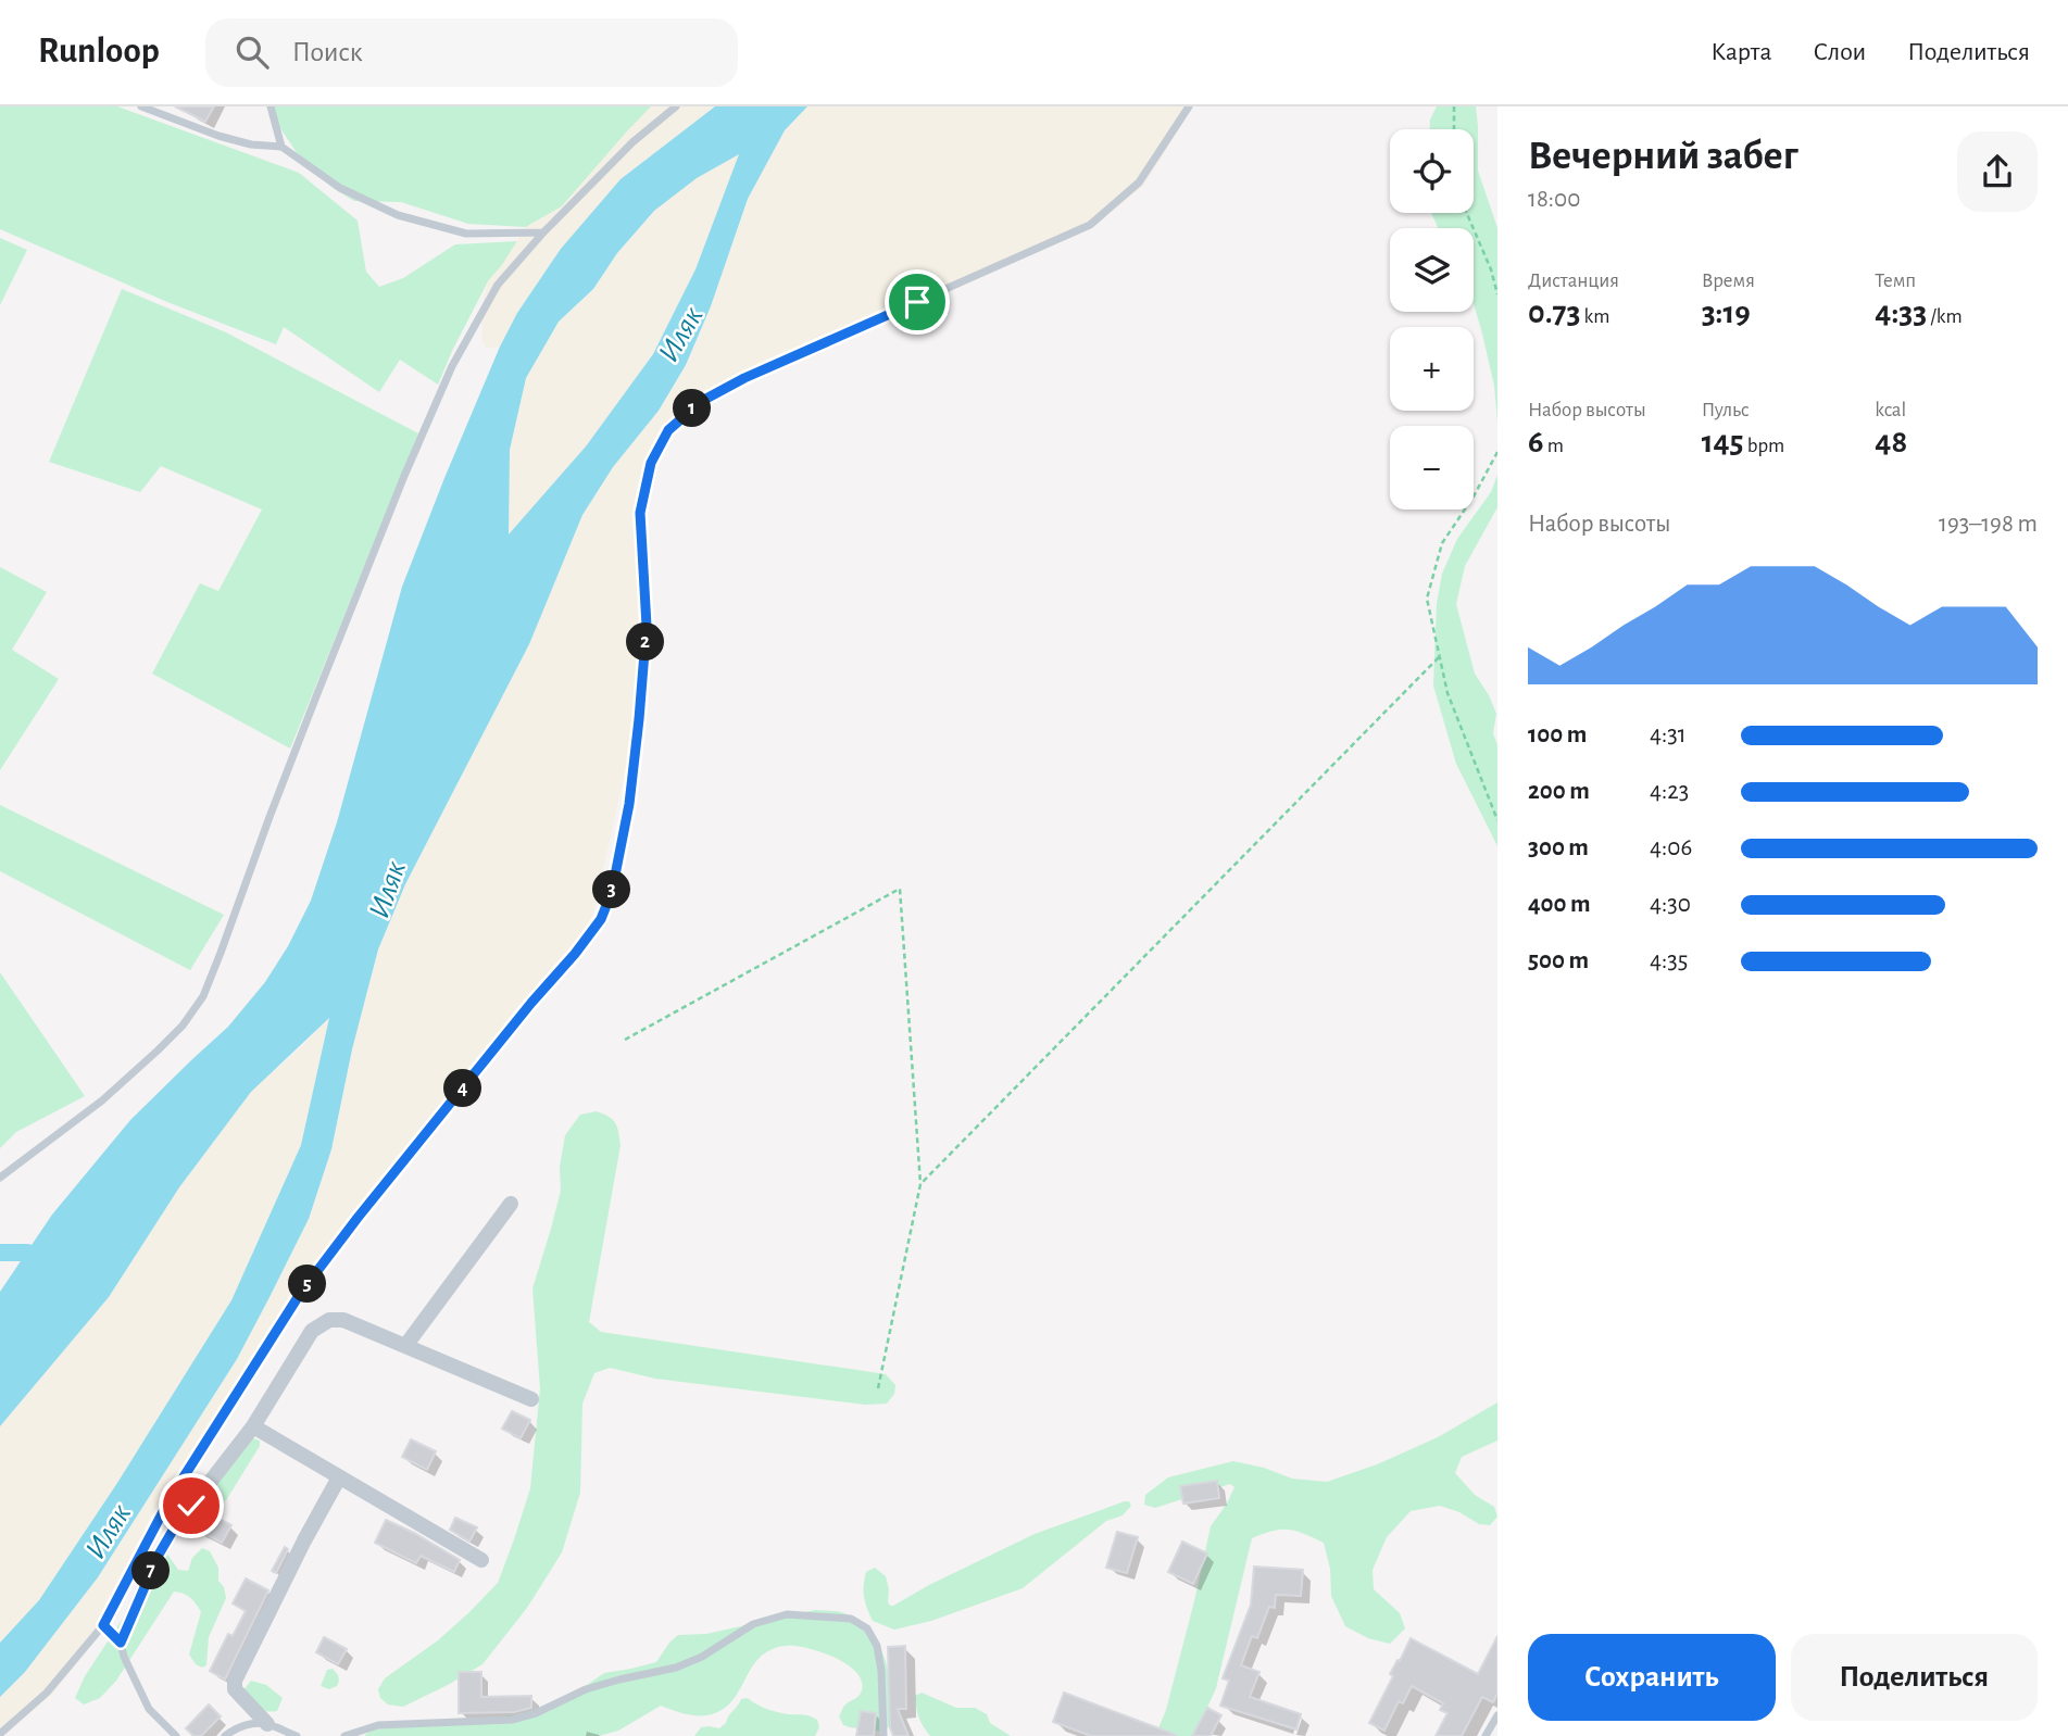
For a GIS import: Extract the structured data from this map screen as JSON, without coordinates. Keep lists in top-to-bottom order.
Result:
{
  "water": ["Иляк"],
  "page": {
    "header": "Runloop",
    "search": "Поиск",
    "nav": ["Карта", "Слои", "Поделиться"],
    "heading": ["Вечерний забег", "18:00"],
    "map_buttons": ["+", "−"],
    "stats": [
      ["Дистанция", "0.73 km"],
      ["Время", "3:19"],
      ["Темп", "4:33 /km"],
      ["Набор высоты", "6 m"],
      ["Пульс", "145 bpm"],
      ["kcal", "48"]
    ],
    "pins": [
      "1",
      "2",
      "3",
      "4",
      "5",
      "7"
    ],
    "chart": ["Набор высоты", "193–198 m"],
    "list": [
      {
        "name": "100 m",
        "note": "4:31"
      },
      {
        "name": "200 m",
        "note": "4:23"
      },
      {
        "name": "300 m",
        "note": "4:06"
      },
      {
        "name": "400 m",
        "note": "4:30"
      },
      {
        "name": "500 m",
        "note": "4:35"
      }
    ],
    "buttons": ["Сохранить", "Поделиться"]
  }
}
